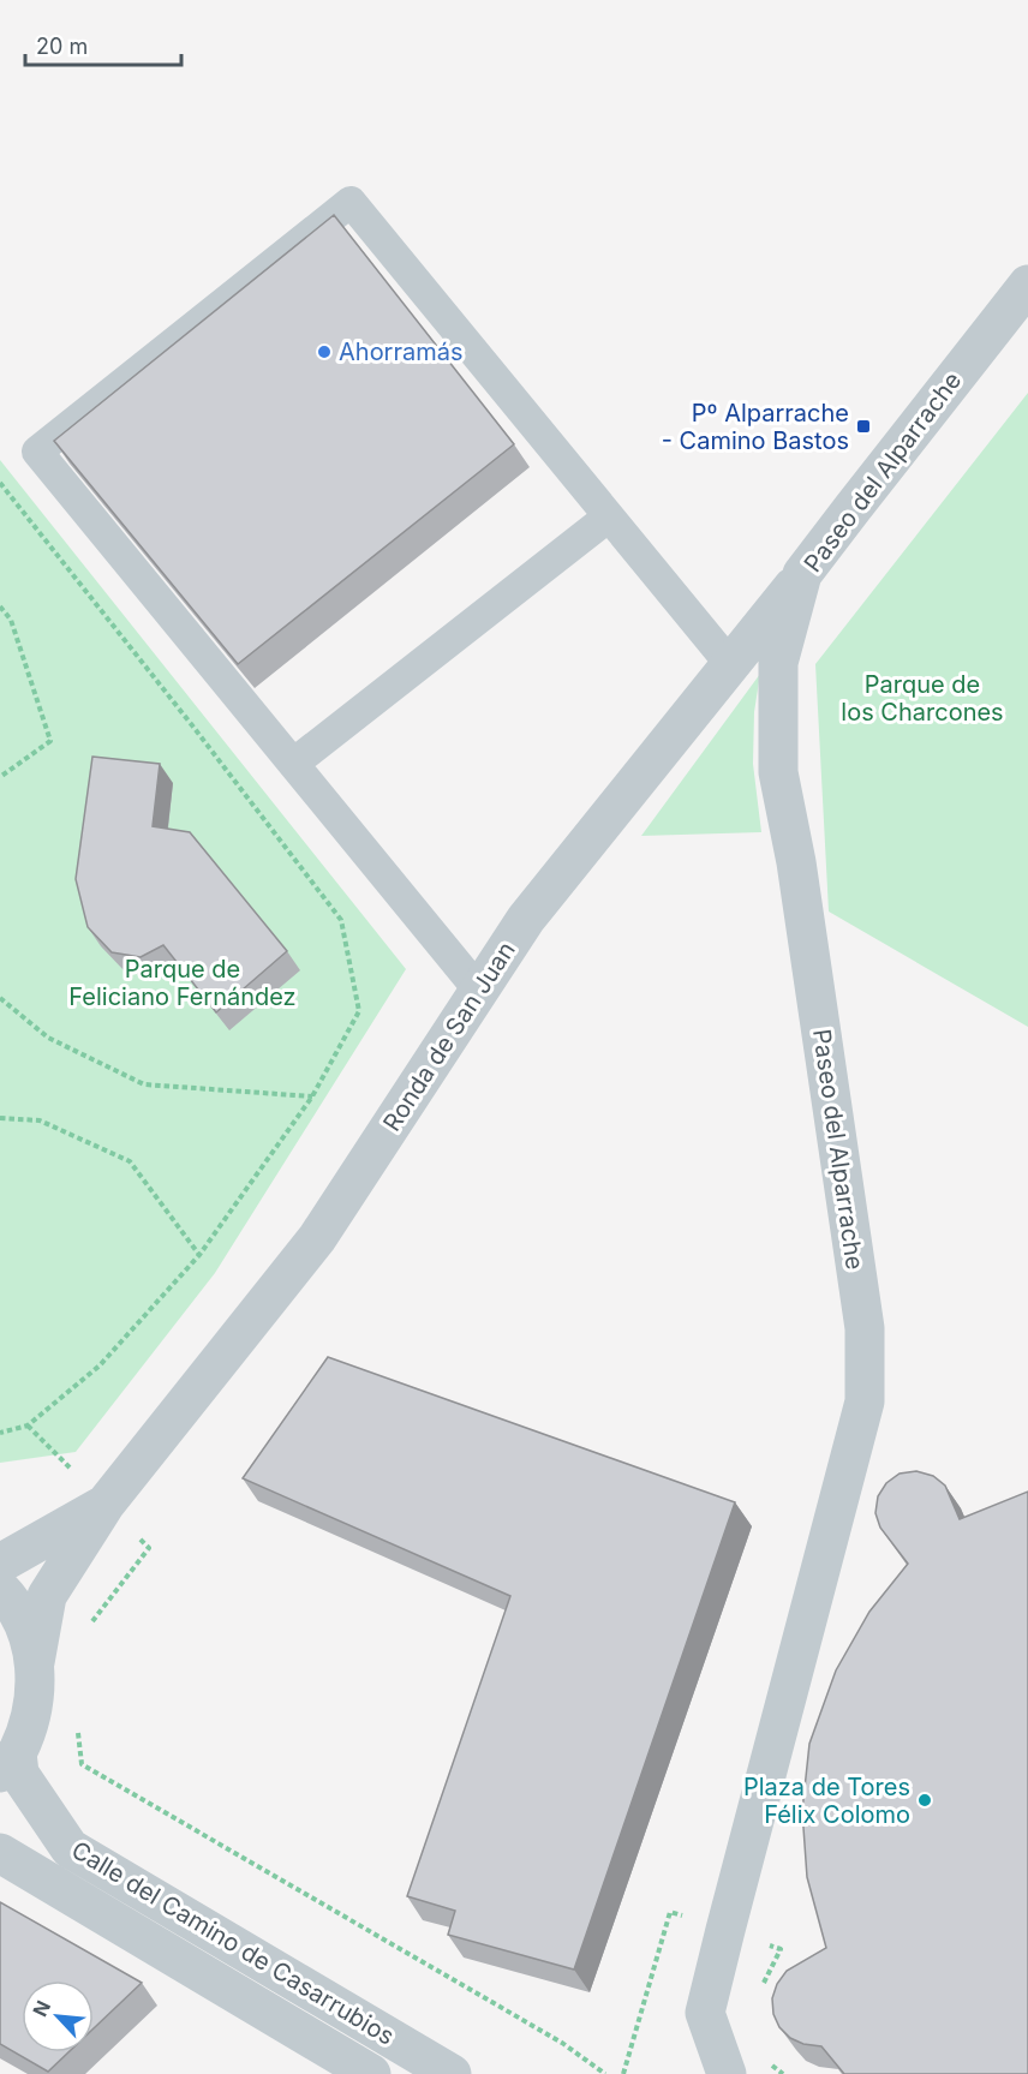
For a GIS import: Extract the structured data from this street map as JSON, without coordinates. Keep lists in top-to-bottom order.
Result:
{
  "streets": {
    "street": ["Paseo del Alparrache", "Ronda de San Juan", "Calle del Camino de Casarrubios"]
  },
  "crossings": [
    ["Paseo del Alparrache", "Ronda de San Juan"]
  ],
  "parks": ["Parque de los Charcones", "Parque de Feliciano Fernández"],
  "places": {
    "other": ["Ahorramás", "Plaza de Tores Félix Colomo"],
    "transit": ["Pº Alparrache - Camino Bastos"]
  },
  "scale_bar": "20 m",
  "north": "top left"
}
